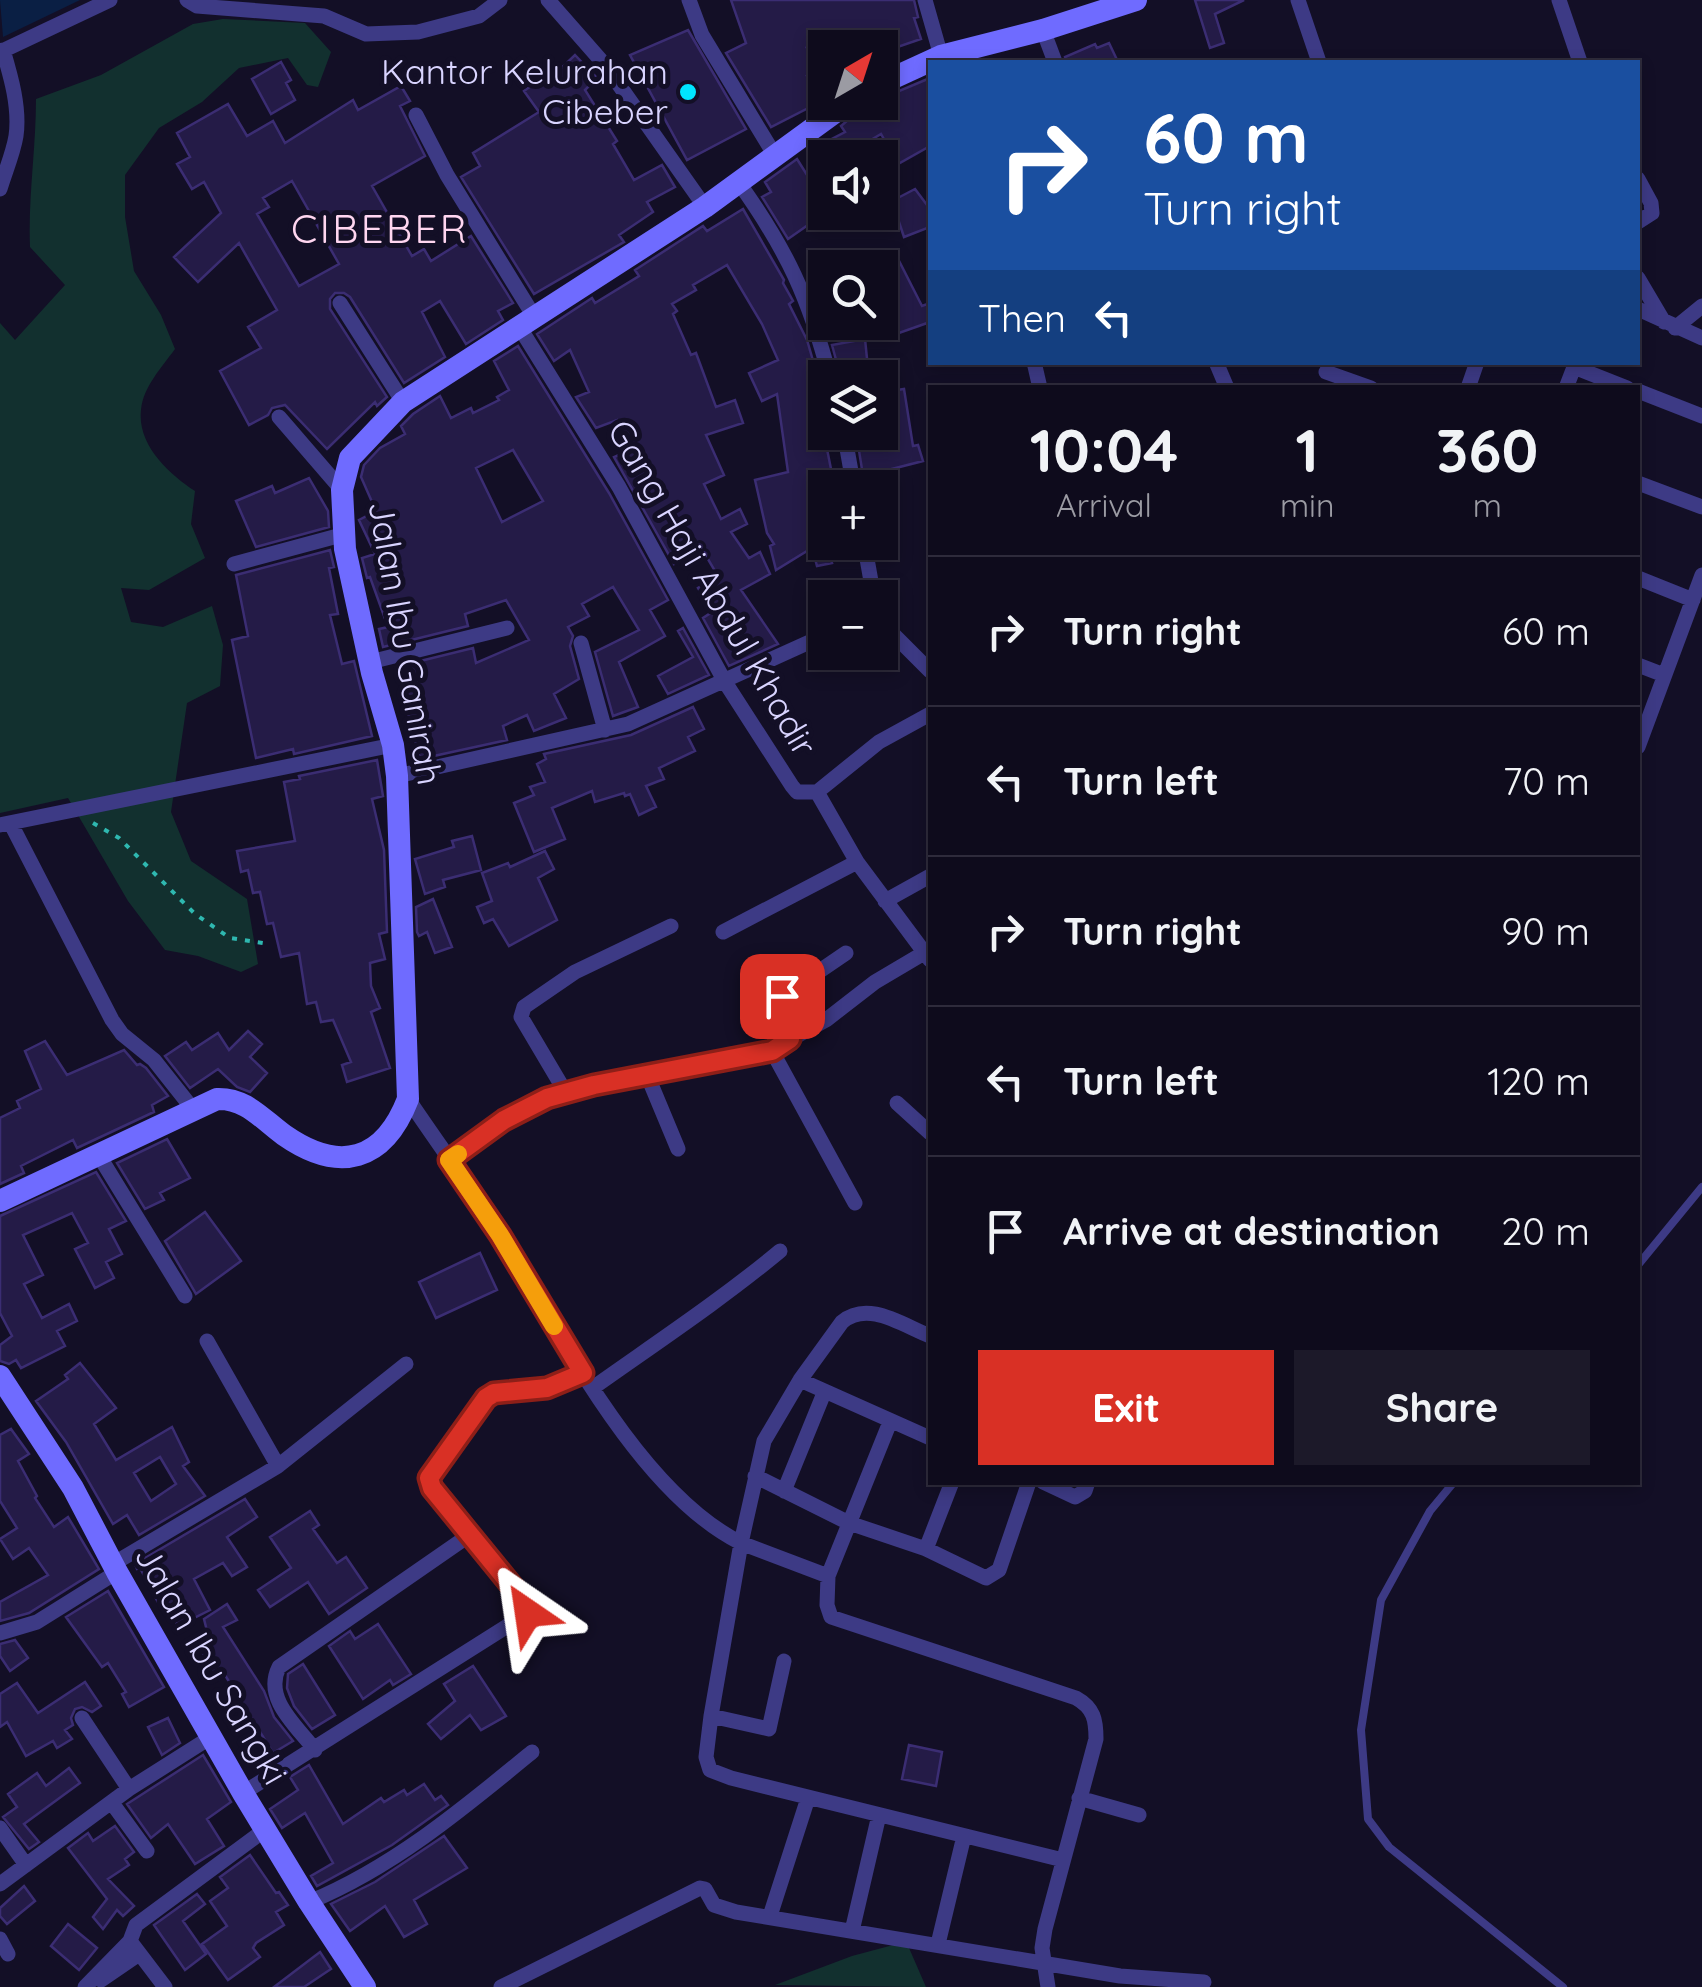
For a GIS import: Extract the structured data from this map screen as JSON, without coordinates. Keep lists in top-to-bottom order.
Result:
{
  "streets": {
    "main road": ["Jalan Ibu Ganirah", "Jalan Ibu Sangki"],
    "street": ["Gang Haji Abdul Khadir"]
  },
  "crossings": [
    ["Gang Haji Abdul Khadir", "Jalan Ibu Ganirah"]
  ],
  "districts": ["CIBEBER"],
  "places": ["Kantor Kelurahan Cibeber"],
  "north": "top right",
  "page": {
    "map_buttons": ["+", "−"],
    "turn": ["60 m", "Turn right"],
    "then": "Then",
    "eta": [
      "10:04",
      "Arrival",
      "1",
      "min",
      "360",
      "m"
    ],
    "list": [
      {
        "name": "Turn right",
        "value": "60 m"
      },
      {
        "name": "Turn left",
        "value": "70 m"
      },
      {
        "name": "Turn right",
        "value": "90 m"
      },
      {
        "name": "Turn left",
        "value": "120 m"
      },
      {
        "name": "Arrive at destination",
        "value": "20 m"
      }
    ],
    "buttons": ["Exit", "Share"]
  }
}
